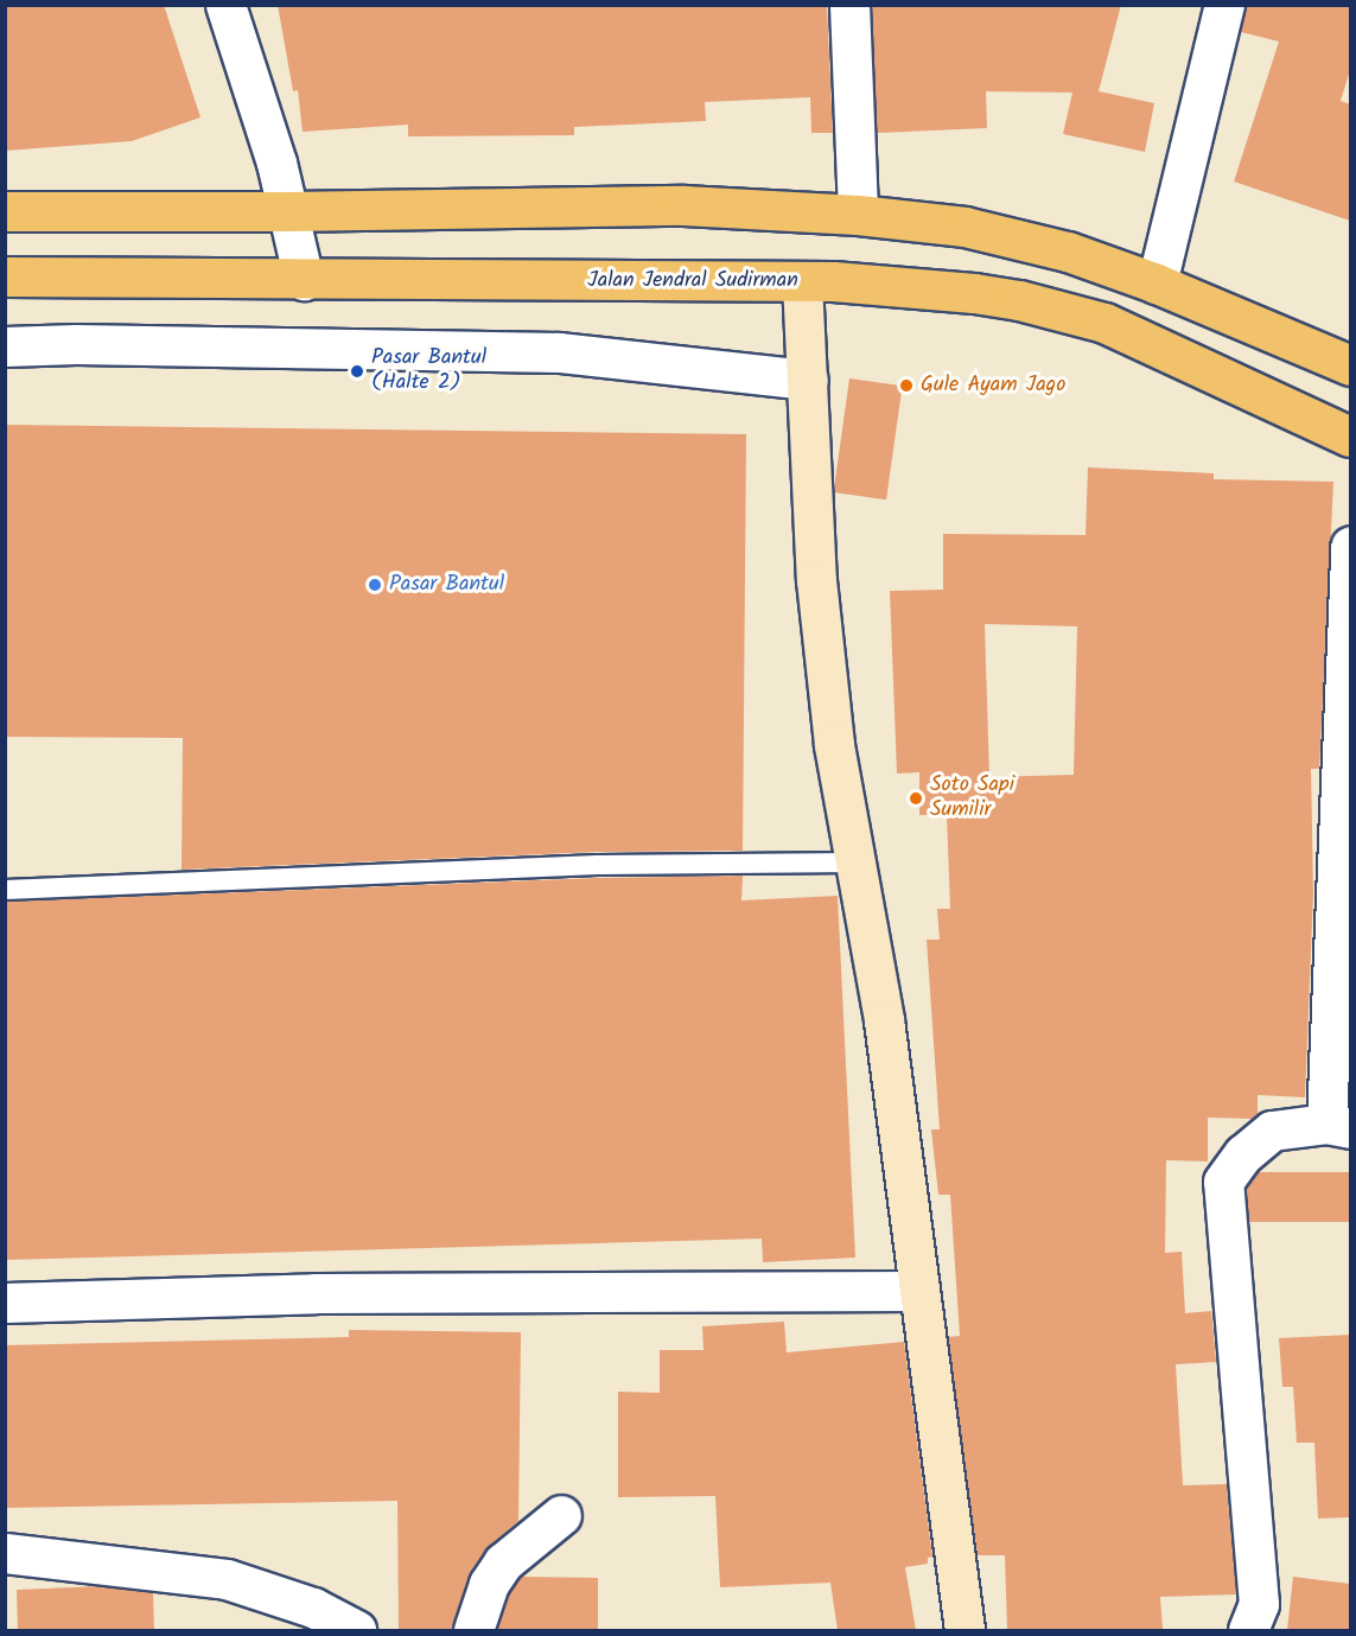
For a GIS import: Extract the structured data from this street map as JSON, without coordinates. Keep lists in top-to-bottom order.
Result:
{
  "streets": {
    "main road": ["Jalan Jendral Sudirman"]
  },
  "places": [
    "Pasar Bantul (Halte 2)",
    "Gule Ayam Jago",
    "Pasar Bantul",
    "Soto Sapi Sumilir"
  ]
}
